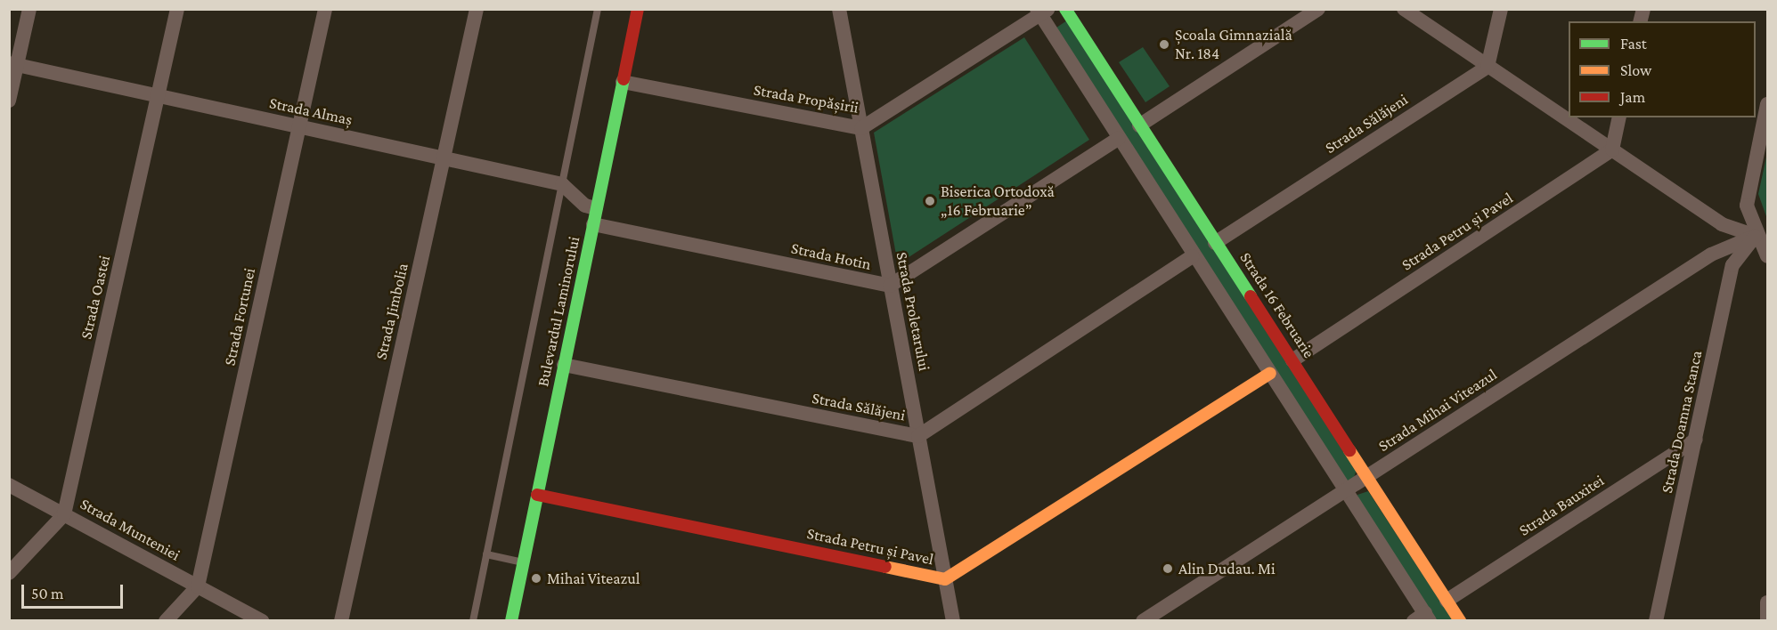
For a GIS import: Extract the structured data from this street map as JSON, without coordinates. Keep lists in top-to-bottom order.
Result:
{
  "streets": {
    "street": [
      "Strada Propășirii",
      "Strada Almaș",
      "Strada Sălăjeni",
      "Strada Petru și Pavel",
      "Strada Hotin",
      "Strada Oastei",
      "Strada 16 Februarie",
      "Strada Jimbolia",
      "Bulevardul Laminorului",
      "Strada Proletarului",
      "Strada Fortunei",
      "Strada Mihai Viteazul",
      "Strada Doamna Stanca",
      "Strada Bauxitei",
      "Strada Munteniei"
    ]
  },
  "crossings": [
    ["Strada Propășirii", "Bulevardul Laminorului"],
    ["Strada Propășirii", "Strada Proletarului"],
    ["Strada Almaș", "Strada Oastei"],
    ["Strada Almaș", "Strada Jimbolia"],
    ["Strada Almaș", "Strada Fortunei"],
    ["Strada Sălăjeni", "Strada 16 Februarie"],
    ["Strada Sălăjeni", "Bulevardul Laminorului"],
    ["Strada Sălăjeni", "Strada Proletarului"],
    ["Strada Petru și Pavel", "Strada 16 Februarie"],
    ["Strada Petru și Pavel", "Bulevardul Laminorului"],
    ["Strada Petru și Pavel", "Strada Proletarului"],
    ["Strada Hotin", "Bulevardul Laminorului"],
    ["Strada Hotin", "Strada Proletarului"],
    ["Strada Oastei", "Strada Munteniei"],
    ["Strada 16 Februarie", "Strada Mihai Viteazul"],
    ["Strada 16 Februarie", "Strada Bauxitei"],
    ["Strada Fortunei", "Strada Munteniei"],
    ["Strada Mihai Viteazul", "Strada Doamna Stanca"],
    ["Strada Doamna Stanca", "Strada Bauxitei"]
  ],
  "places": [
    "Școala Gimnazială Nr. 184",
    "Biserica Ortodoxă „16 Februarie”",
    "Alin Dudau. Mi",
    "Mihai Viteazul"
  ],
  "legend": ["Fast", "Slow", "Jam"],
  "scale_bar": "50 m"
}
